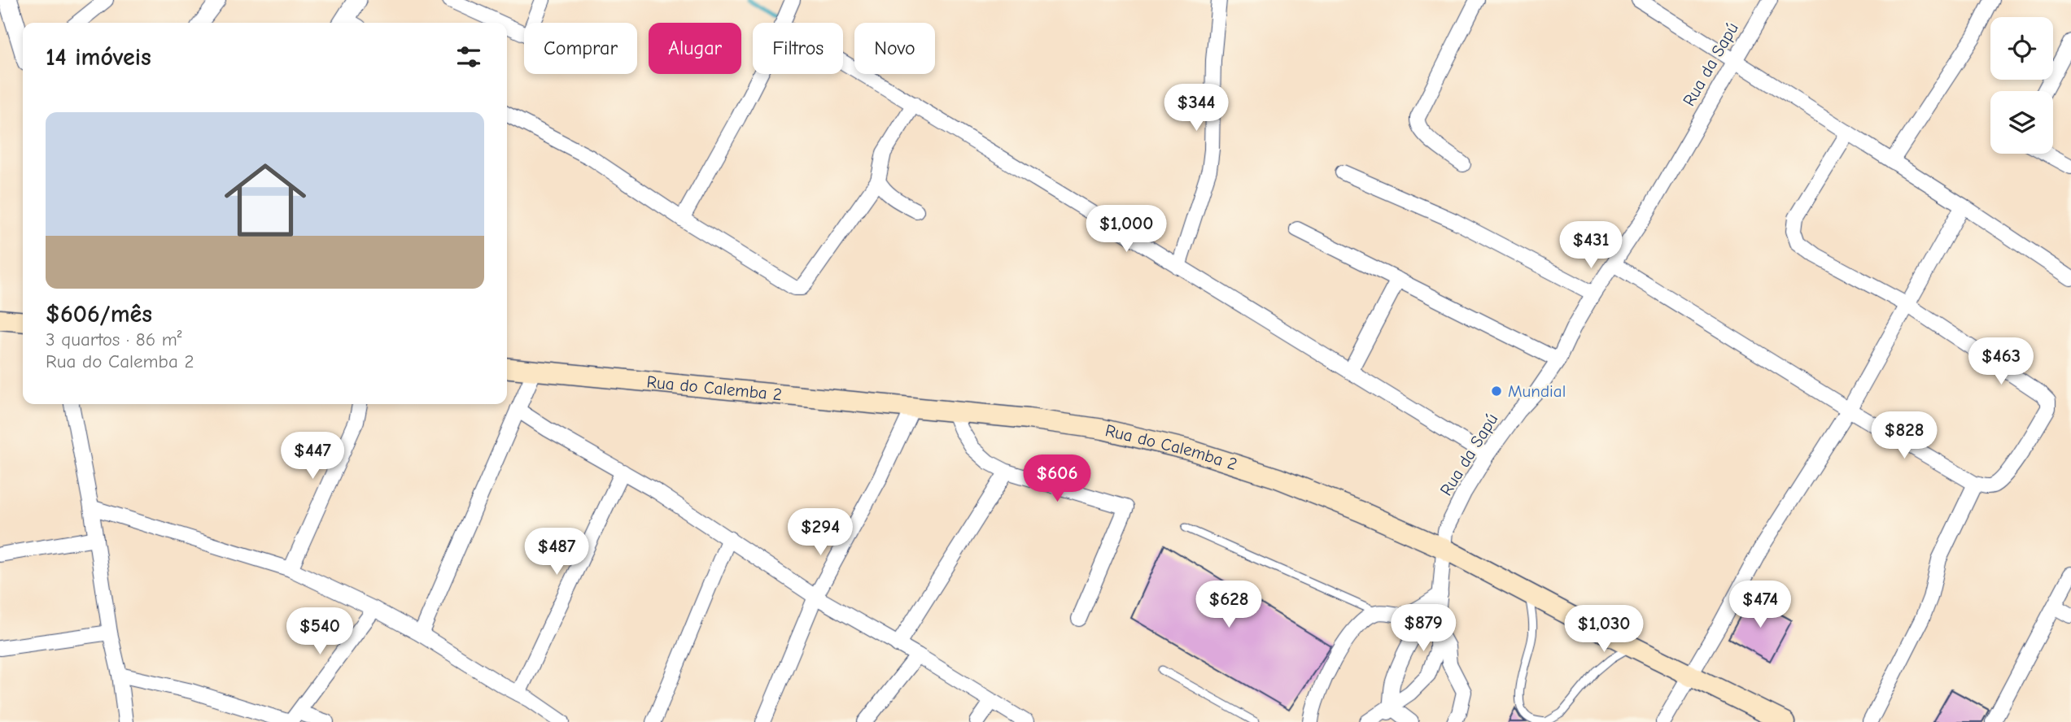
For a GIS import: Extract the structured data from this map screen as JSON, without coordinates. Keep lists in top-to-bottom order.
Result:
{
  "streets": {
    "main road": ["Rua do Calemba 2"],
    "street": ["Rua da Sapú"]
  },
  "crossings": [
    ["Rua da Sapú", "Rua do Calemba 2"]
  ],
  "places": ["Mundial"],
  "page": {
    "chip": [
      "Comprar",
      "Alugar",
      "Filtros",
      "Novo"
    ],
    "heading": "14 imóveis",
    "price": [
      "$344",
      "$1,000",
      "$431",
      "$463",
      "$828",
      "$447",
      "$606",
      "$294",
      "$487",
      "$628",
      "$474",
      "$879",
      "$1,030",
      "$540"
    ],
    "list": [
      {
        "name": "$606/mês",
        "note": "3 quartos · 86 m² · Rua do Calemba 2"
      }
    ]
  }
}
